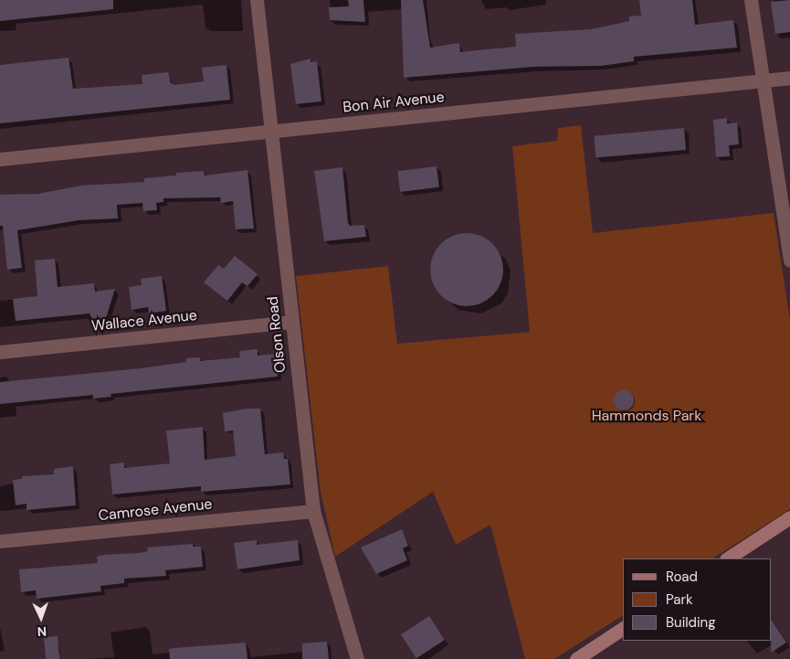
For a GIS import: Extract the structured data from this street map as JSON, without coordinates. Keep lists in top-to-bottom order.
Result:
{
  "streets": {
    "street": [
      "Bon Air Avenue",
      "Wallace Avenue",
      "Olson Road",
      "Camrose Avenue"
    ]
  },
  "crossings": [
    ["Bon Air Avenue", "Olson Road"],
    ["Wallace Avenue", "Olson Road"],
    ["Olson Road", "Camrose Avenue"]
  ],
  "parks": ["Hammonds Park"],
  "legend": ["Road", "Park", "Building"],
  "north": "bottom"
}
